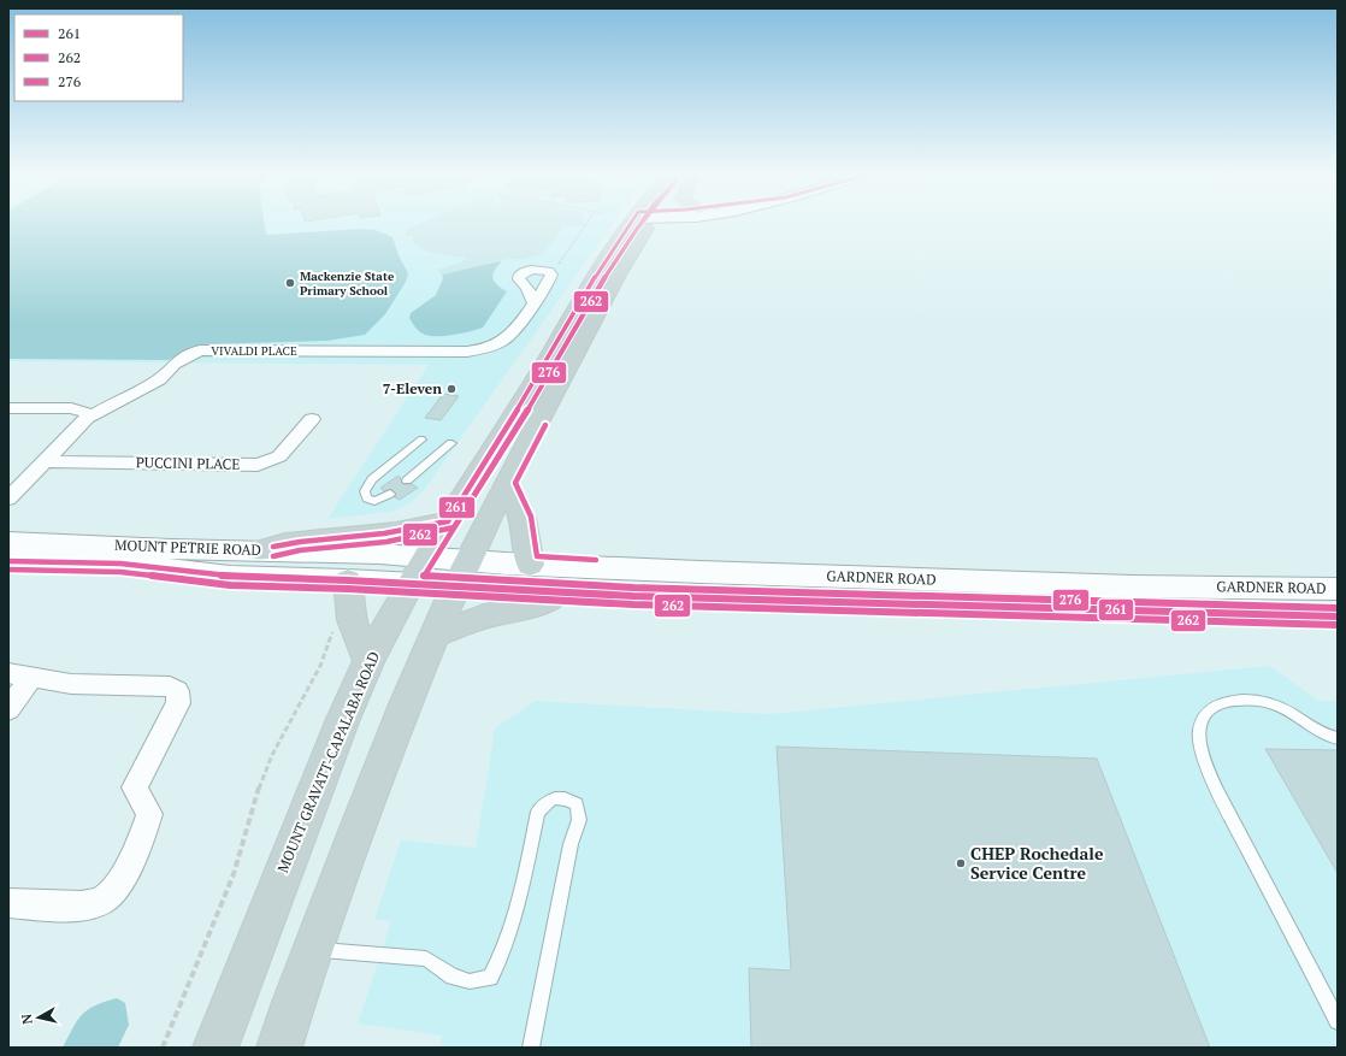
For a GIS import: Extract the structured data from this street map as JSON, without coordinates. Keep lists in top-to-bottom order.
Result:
{
  "streets": {
    "highway": ["MOUNT GRAVATT-CAPALABA ROAD"],
    "street": [
      "VIVALDI PLACE",
      "PUCCINI PLACE",
      "MOUNT PETRIE ROAD",
      "GARDNER ROAD"
    ]
  },
  "crossings": [
    ["VIVALDI PLACE", "PUCCINI PLACE"],
    ["MOUNT PETRIE ROAD", "GARDNER ROAD"],
    ["MOUNT PETRIE ROAD", "MOUNT GRAVATT-CAPALABA ROAD"],
    ["GARDNER ROAD", "MOUNT GRAVATT-CAPALABA ROAD"]
  ],
  "places": ["Mackenzie State Primary School", "7-Eleven", "CHEP Rochedale Service Centre"],
  "lines": ["transit line 261", "transit line 262", "transit line 276"],
  "legend": ["261", "262", "276"],
  "north": "left"
}
